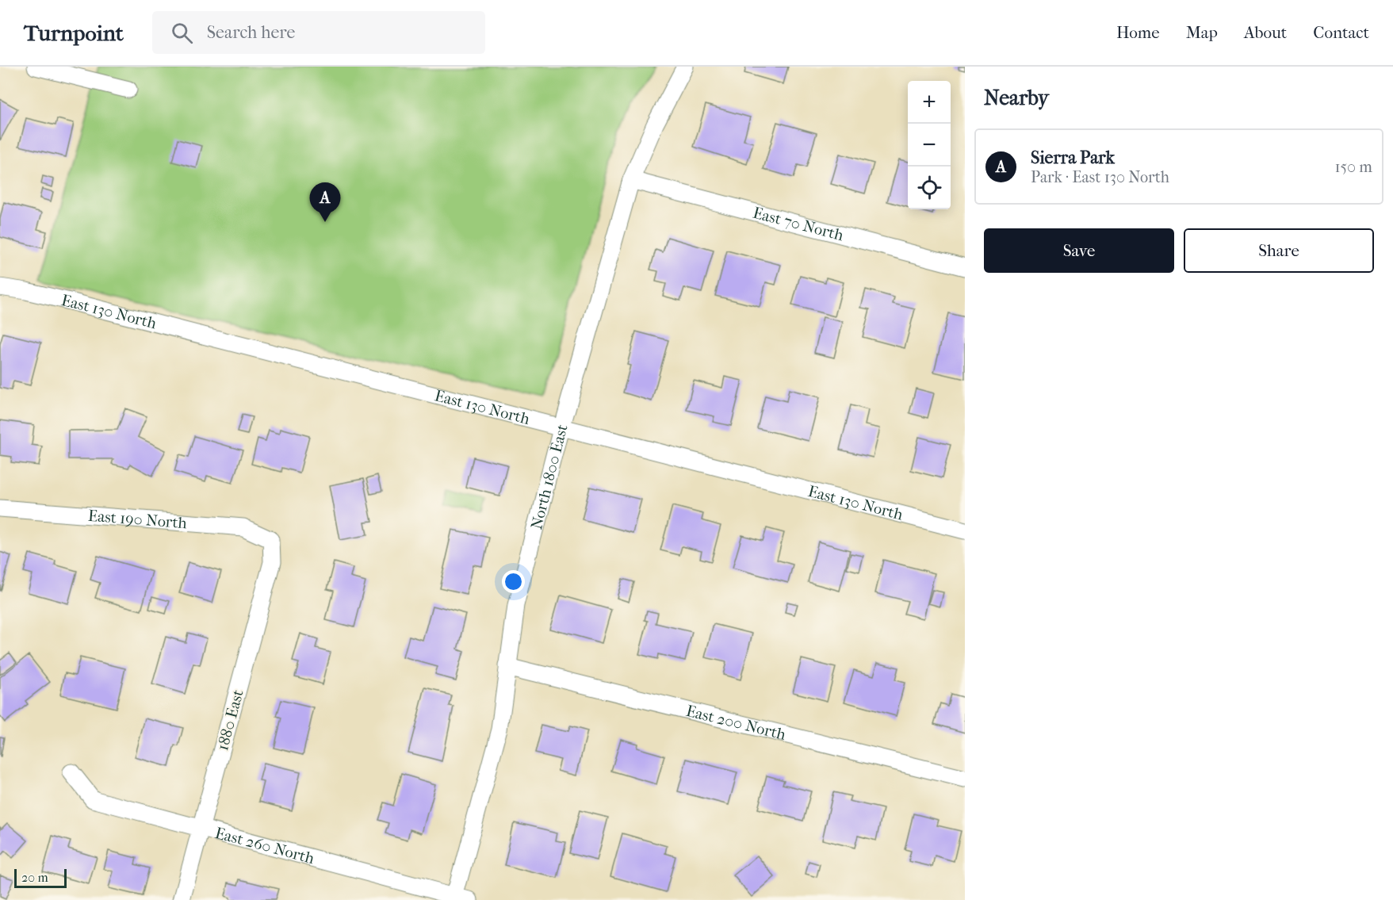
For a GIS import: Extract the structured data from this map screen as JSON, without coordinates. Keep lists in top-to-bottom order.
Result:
{
  "streets": {
    "street": [
      "East 70 North",
      "East 130 North",
      "North 1800 East",
      "East 190 North",
      "1880 East",
      "East 200 North",
      "East 260 North"
    ]
  },
  "crossings": [
    ["East 70 North", "North 1800 East"],
    ["East 130 North", "North 1800 East"],
    ["North 1800 East", "East 200 North"],
    ["North 1800 East", "East 260 North"],
    ["East 190 North", "1880 East"],
    ["1880 East", "East 260 North"]
  ],
  "scale_bar": "20 m",
  "page": {
    "header": "Turnpoint",
    "search": "Search here",
    "nav": [
      "Home",
      "Map",
      "About",
      "Contact"
    ],
    "heading": "Nearby",
    "map_buttons": ["+", "−"],
    "list": [
      {
        "mark": "A",
        "name": "Sierra Park",
        "note": "Park · East 130 North",
        "value": "150 m"
      }
    ],
    "pins": "A",
    "buttons": ["Save", "Share"],
    "scale": "20 m"
  }
}
